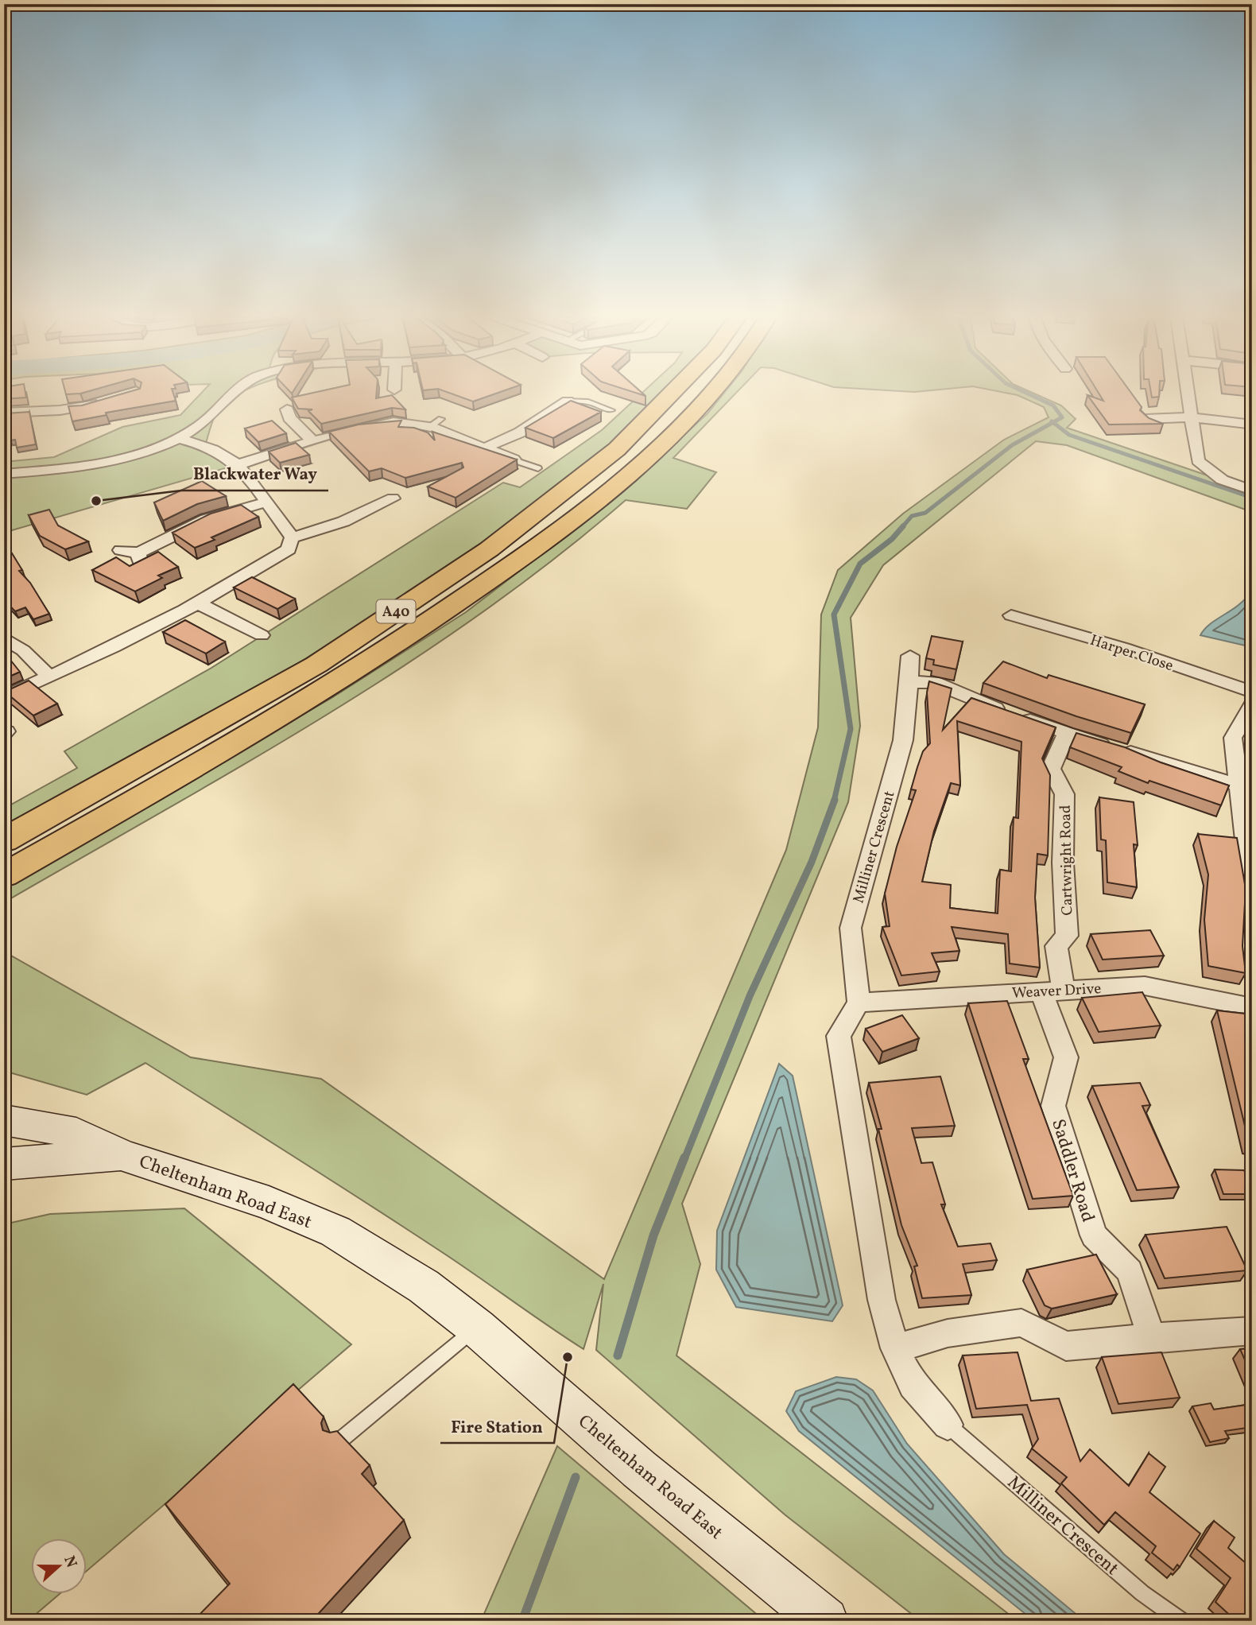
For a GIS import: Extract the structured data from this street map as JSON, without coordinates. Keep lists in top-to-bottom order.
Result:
{
  "streets": {
    "highway": ["A40"],
    "main road": ["Cheltenham Road East"],
    "street": [
      "Harper Close",
      "Milliner Crescent",
      "Cartwright Road",
      "Weaver Drive",
      "Saddler Road"
    ]
  },
  "crossings": [
    ["Milliner Crescent", "Weaver Drive"],
    ["Cartwright Road", "Weaver Drive"],
    ["Cartwright Road", "Saddler Road"],
    ["Weaver Drive", "Saddler Road"]
  ],
  "places": ["Blackwater Way", "Fire Station"],
  "north": "right"
}
